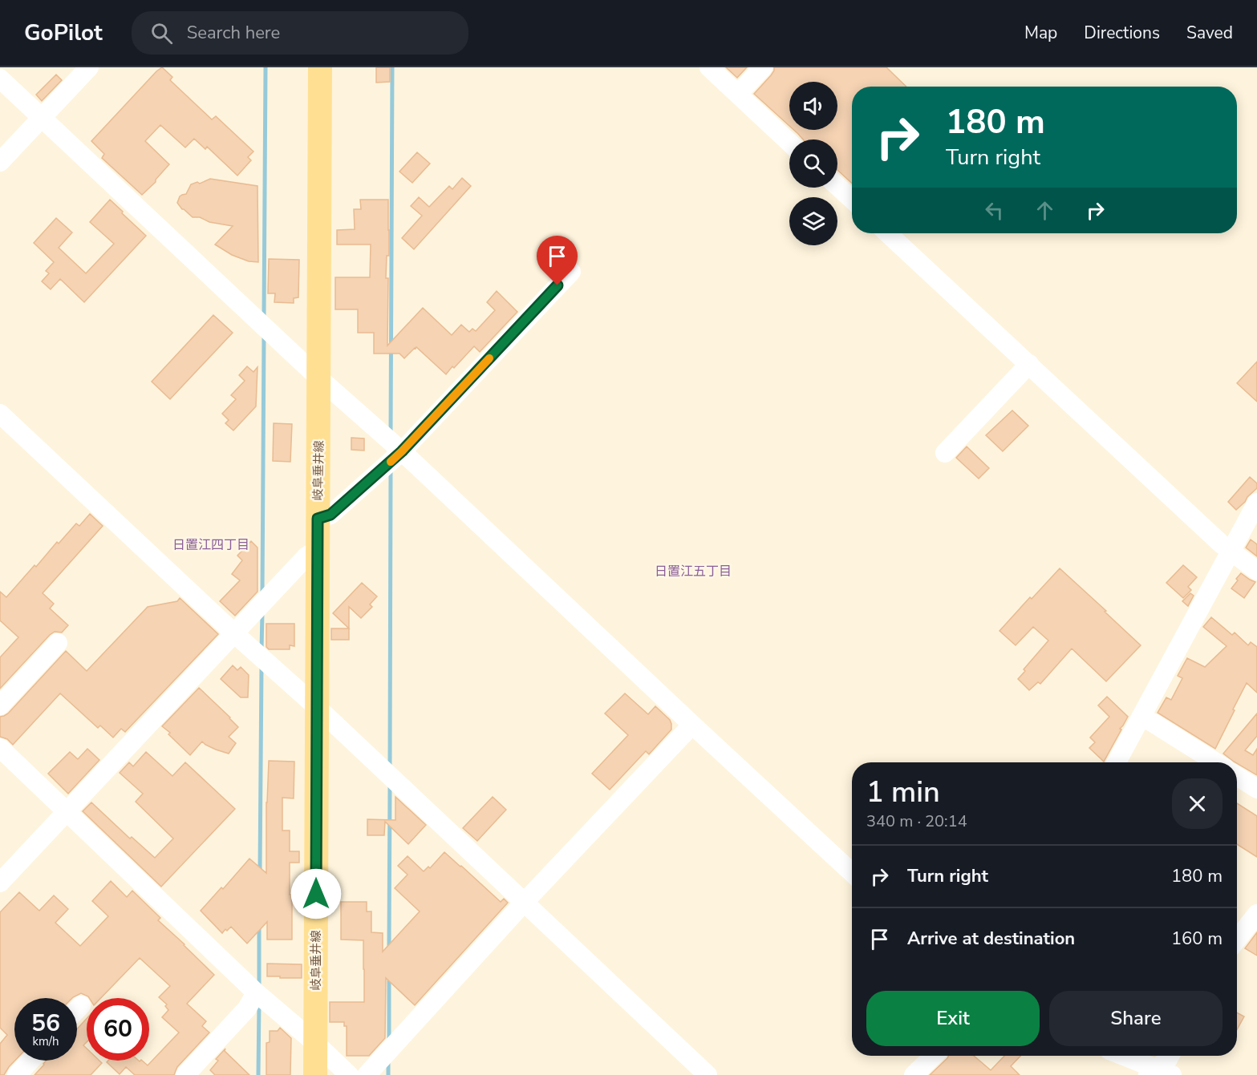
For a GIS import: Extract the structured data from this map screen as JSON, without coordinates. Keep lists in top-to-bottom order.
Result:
{
  "streets": {
    "main road": ["岐阜垂井線"]
  },
  "districts": ["日置江四丁目", "日置江五丁目"],
  "page": {
    "header": "GoPilot",
    "search": "Search here",
    "nav": ["Map", "Directions", "Saved"],
    "turn": ["180 m", "Turn right"],
    "heading": ["1 min", "340 m · 20:14"],
    "list": [
      {
        "name": "Turn right",
        "value": "180 m"
      },
      {
        "name": "Arrive at destination",
        "value": "160 m"
      }
    ],
    "buttons": ["Exit", "Share"],
    "speed": "56 km/h",
    "limit": "60"
  }
}
